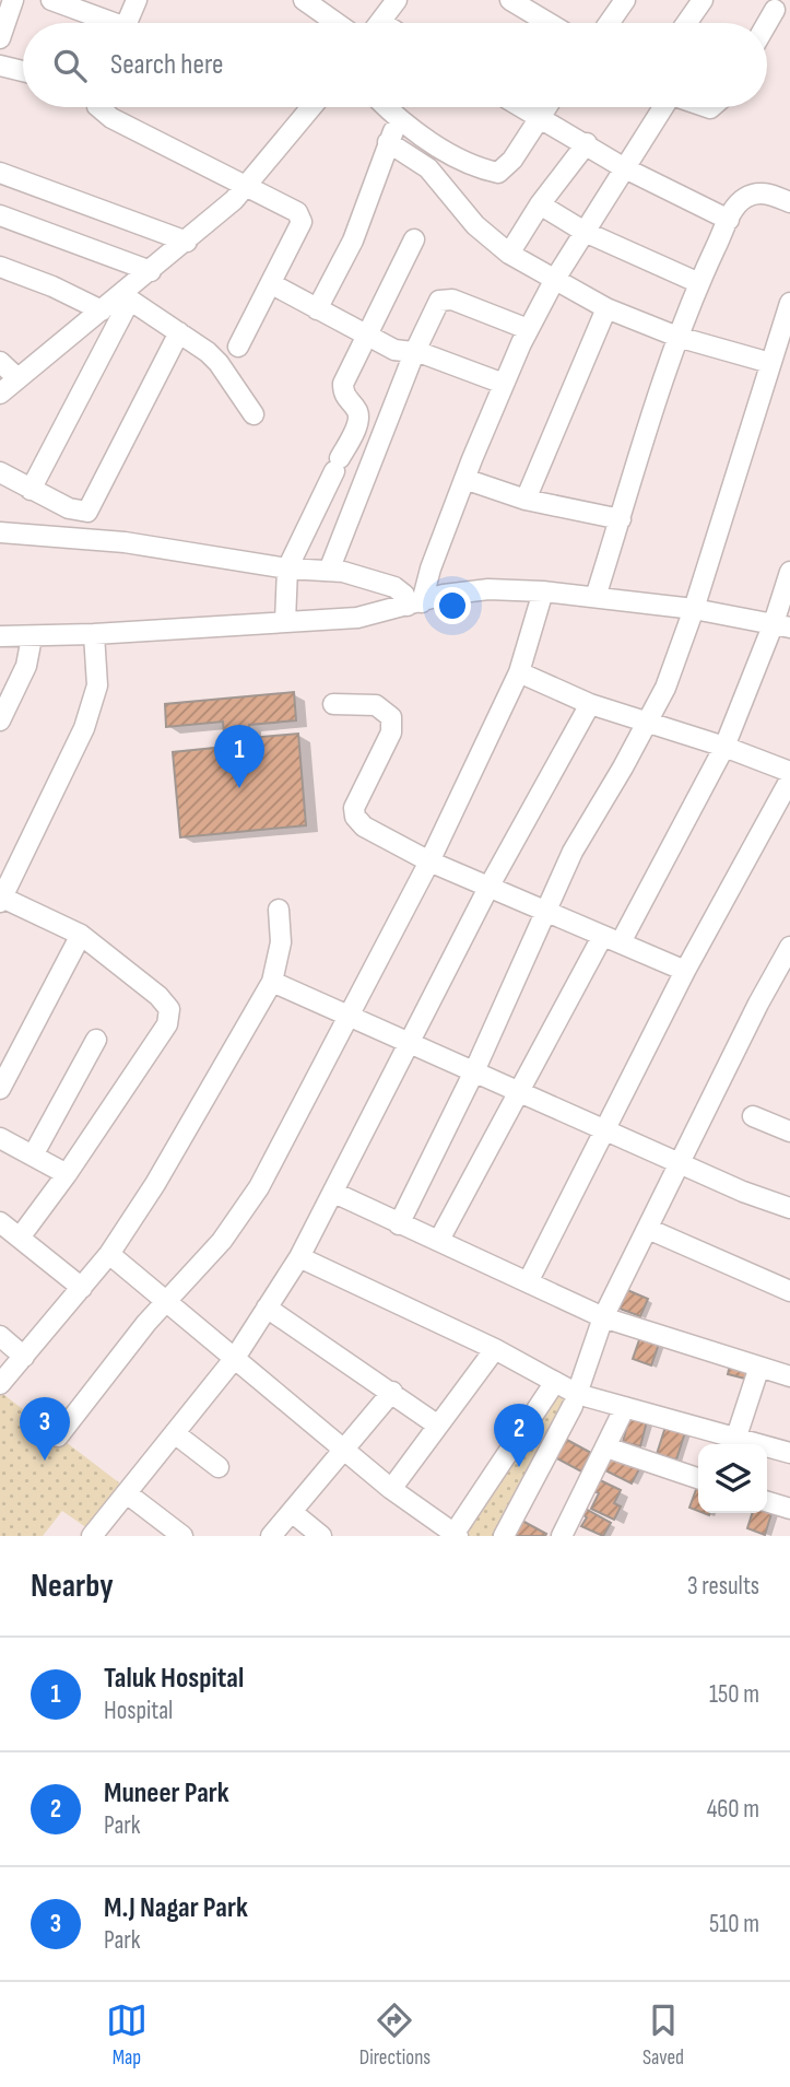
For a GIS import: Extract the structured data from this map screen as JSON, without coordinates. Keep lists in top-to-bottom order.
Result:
{
  "page": {
    "search": "Search here",
    "pins": ["1", "3", "2"],
    "heading": ["Nearby", "3 results"],
    "list": [
      {
        "mark": "1",
        "name": "Taluk Hospital",
        "note": "Hospital",
        "value": "150 m"
      },
      {
        "mark": "2",
        "name": "Muneer Park",
        "note": "Park",
        "value": "460 m"
      },
      {
        "mark": "3",
        "name": "M.J Nagar Park",
        "note": "Park",
        "value": "510 m"
      }
    ],
    "nav": ["Map", "Directions", "Saved"]
  }
}
